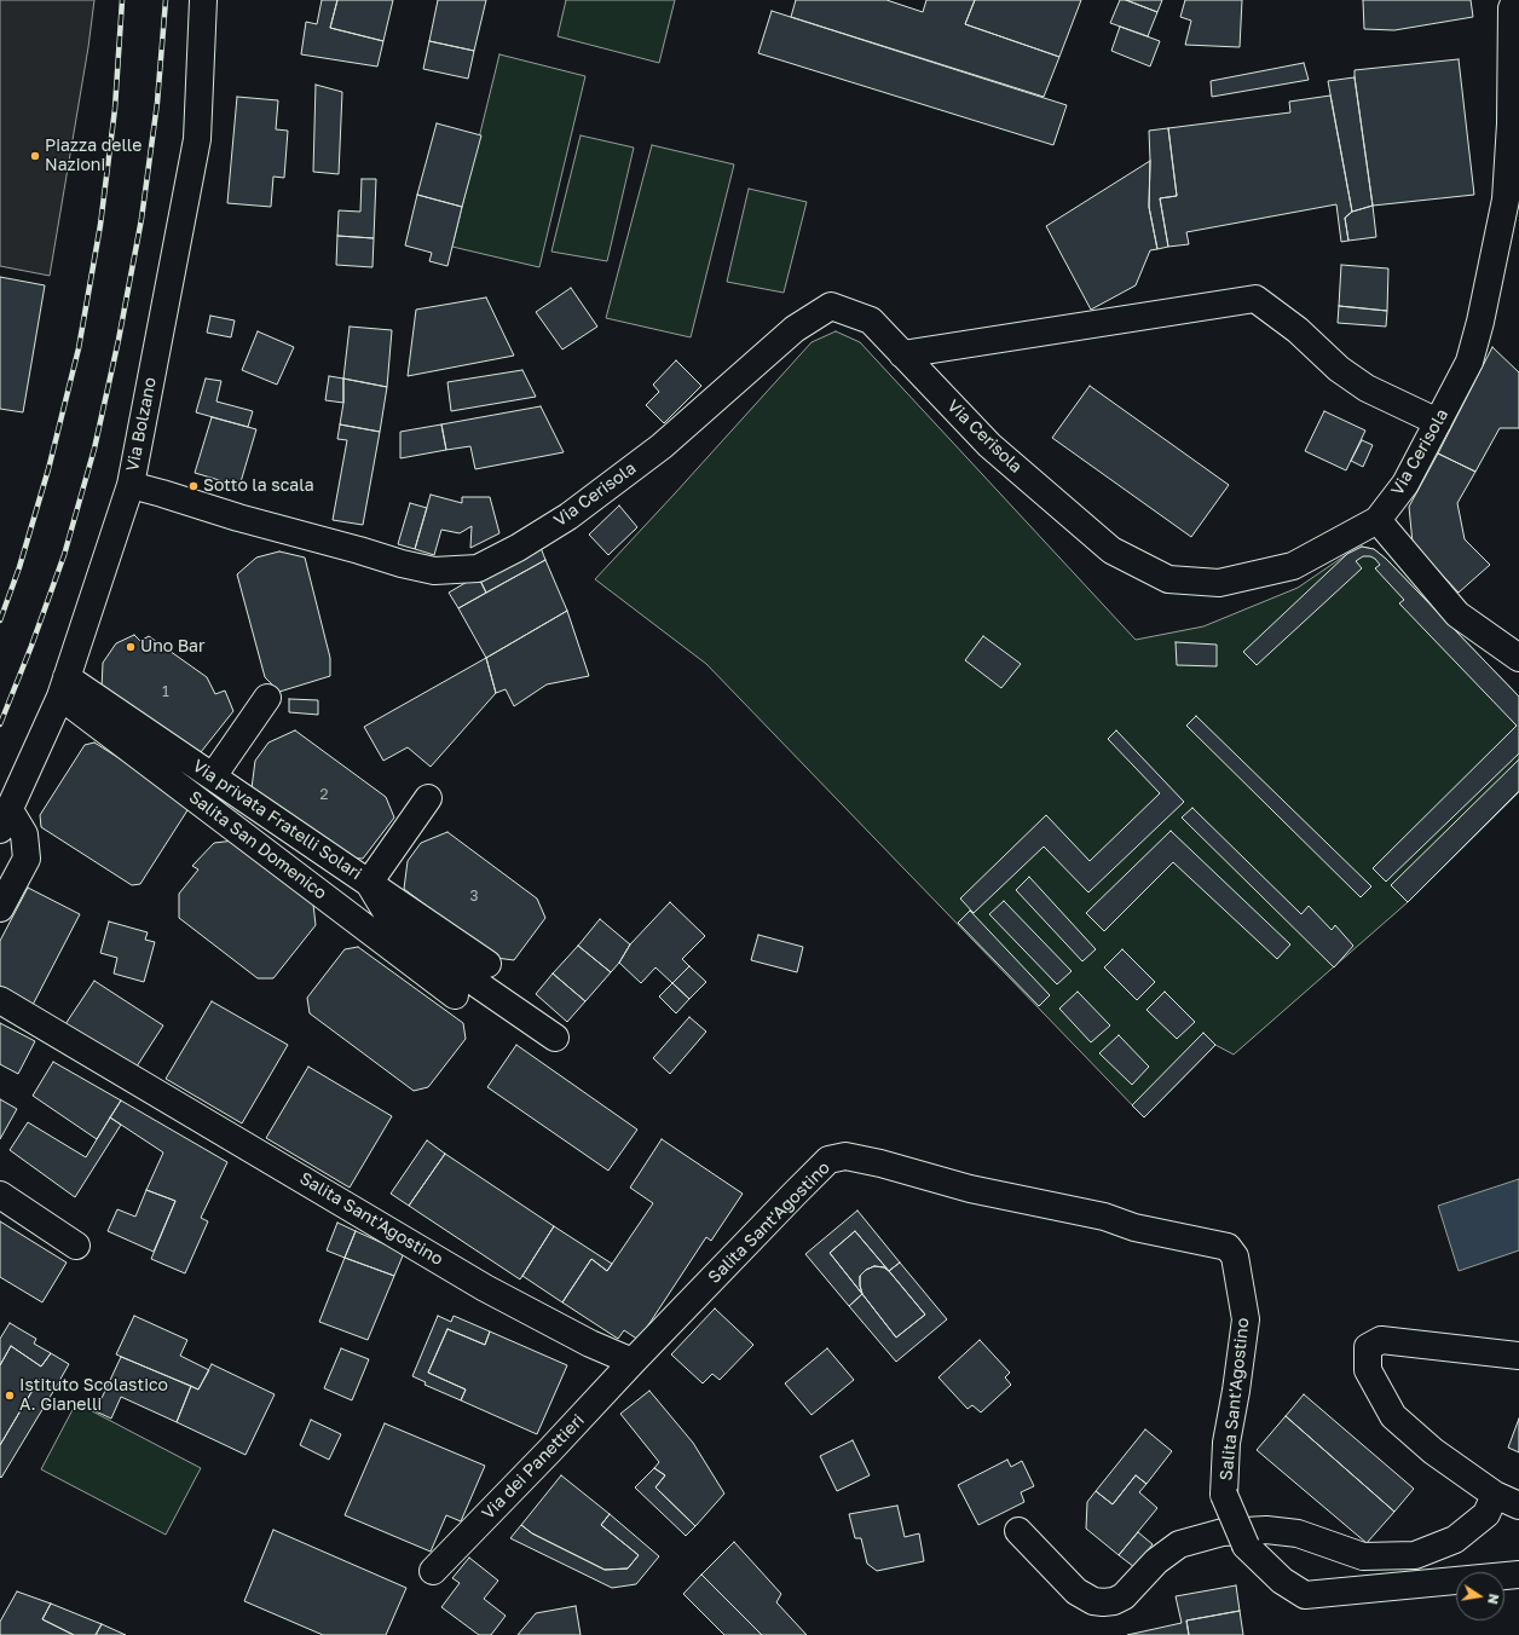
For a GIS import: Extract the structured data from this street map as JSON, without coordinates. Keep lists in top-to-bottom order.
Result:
{
  "streets": {
    "street": [
      "Via Bolzano",
      "Via Cerisola",
      "Via privata Fratelli Solari",
      "Salita San Domenico",
      "Salita Sant'Agostino",
      "Via dei Panettieri"
    ]
  },
  "crossings": [
    ["Via Bolzano", "Via Cerisola"],
    ["Via Bolzano", "Via privata Fratelli Solari"],
    ["Via Bolzano", "Salita San Domenico"],
    ["Via privata Fratelli Solari", "Salita San Domenico"],
    ["Salita Sant'Agostino", "Via dei Panettieri"]
  ],
  "places": [
    "Piazza delle Nazioni",
    "Sotto la scala",
    "Uno Bar",
    "Istituto Scolastico A. Gianelli"
  ],
  "house_numbers": ["1", "2", "3"],
  "north": "right"
}
